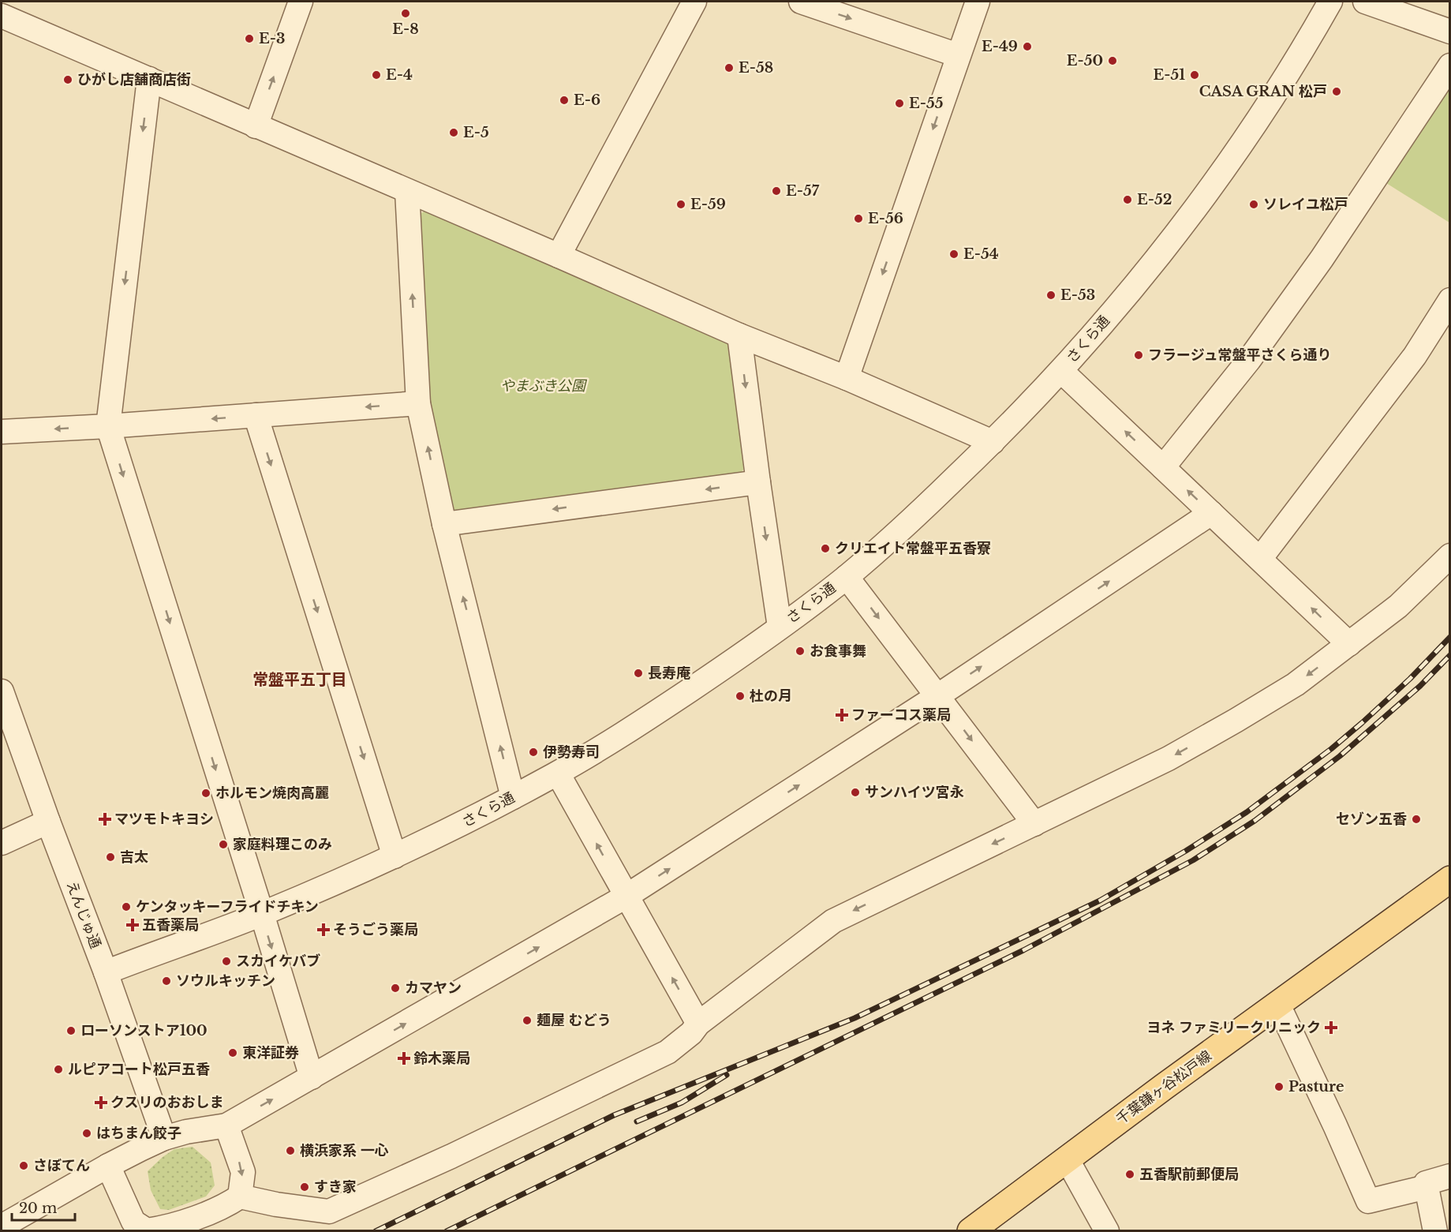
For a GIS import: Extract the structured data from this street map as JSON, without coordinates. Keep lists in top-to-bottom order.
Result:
{
  "streets": {
    "main road": ["千葉鎌ヶ谷松戸線"],
    "street": ["さくら通", "えんじゅ通"]
  },
  "crossings": [
    ["さくら通", "えんじゅ通"]
  ],
  "districts": ["常盤平五丁目"],
  "parks": ["やまぶき公園"],
  "places": {
    "other": [
      "E-8",
      "E-3",
      "E-49",
      "E-50",
      "E-58",
      "E-4",
      "E-51",
      "ひがし店舗商店街",
      "CASA GRAN 松戸",
      "E-6",
      "E-55",
      "E-5",
      "E-57",
      "E-52",
      "E-59",
      "ソレイユ松戸",
      "E-56",
      "E-54",
      "E-53",
      "フラージュ常盤平さくら通り",
      "クリエイト常盤平五香寮",
      "お食事舞",
      "長寿庵",
      "杜の月",
      "伊勢寿司",
      "サンハイツ宮永",
      "ホルモン焼肉高麗",
      "セゾン五香",
      "家庭料理このみ",
      "吉太",
      "ケンタッキーフライドチキン",
      "スカイケバブ",
      "ソウルキッチン",
      "カマヤン",
      "麺屋 むどう",
      "ローソンストア100",
      "東洋証券",
      "ルピアコート松戸五香",
      "Pasture",
      "はちまん餃子",
      "横浜家系 一心",
      "さぼてん",
      "五香駅前郵便局",
      "すき家"
    ],
    "health": [
      "ファーコス薬局",
      "マツモトキヨシ",
      "五香薬局",
      "そうごう薬局",
      "ヨネ ファミリークリニック",
      "鈴木薬局",
      "クスリのおおしま"
    ]
  },
  "scale_bar": "20 m"
}
